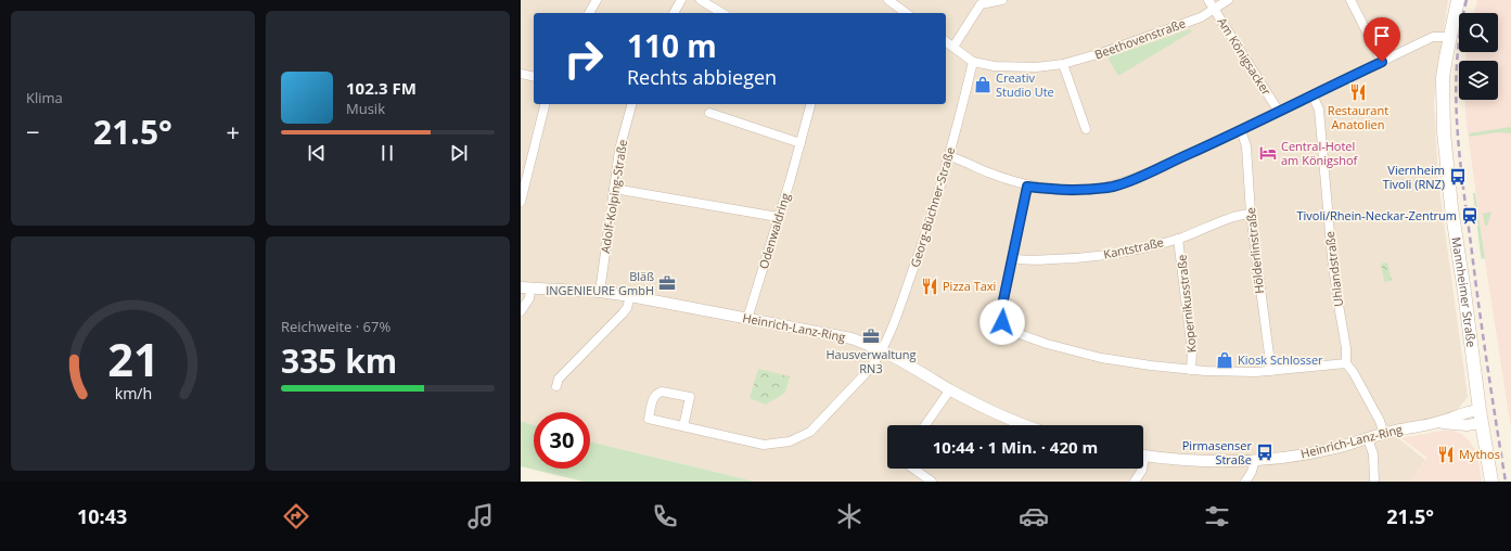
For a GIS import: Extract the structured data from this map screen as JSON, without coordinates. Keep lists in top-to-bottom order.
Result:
{
  "streets": {
    "main road": ["Mannheimer Straße"],
    "street": [
      "Beethovenstraße",
      "Am Königsacker",
      "Adolf-Kolping-Straße",
      "Georg-Büchner-Straße",
      "Odenwaldring",
      "Kantstraße",
      "Hölderlinstraße",
      "Uhlandstraße",
      "Kopernikusstraße",
      "Heinrich-Lanz-Ring"
    ]
  },
  "crossings": [
    ["Beethovenstraße", "Am Königsacker"],
    ["Beethovenstraße", "Georg-Büchner-Straße"],
    ["Adolf-Kolping-Straße", "Heinrich-Lanz-Ring"],
    ["Georg-Büchner-Straße", "Heinrich-Lanz-Ring"],
    ["Odenwaldring", "Heinrich-Lanz-Ring"],
    ["Kantstraße", "Hölderlinstraße"],
    ["Kantstraße", "Kopernikusstraße"],
    ["Mannheimer Straße", "Heinrich-Lanz-Ring"]
  ],
  "places": {
    "shop": ["Creativ Studio Ute", "Kiosk Schlosser"],
    "restaurant": ["Restaurant Anatolien", "Pizza Taxi", "Mythos"],
    "hotel": ["Central-Hotel am Königshof"],
    "bus stop": ["Viernheim Tivoli (RNZ)", "Pirmasenser Straße"],
    "station": ["Tivoli/Rhein-Neckar-Zentrum"],
    "office": ["Bläß INGENIEURE GmbH", "Hausverwaltung RN3"]
  },
  "page": {
    "tile": [
      "Klima",
      ["Reichweite · 67%", "335 km"]
    ],
    "turn": ["110 m", "Rechts abbiegen"],
    "song": ["102.3 FM", "Musik"],
    "heat": ["−", "21.5°", "+"],
    "limit": "30",
    "trip": "10:44 · 1 Min. · 420 m",
    "tabs": ["10:43", "21.5°"],
    "gauge": ["21", "km/h"]
  }
}
